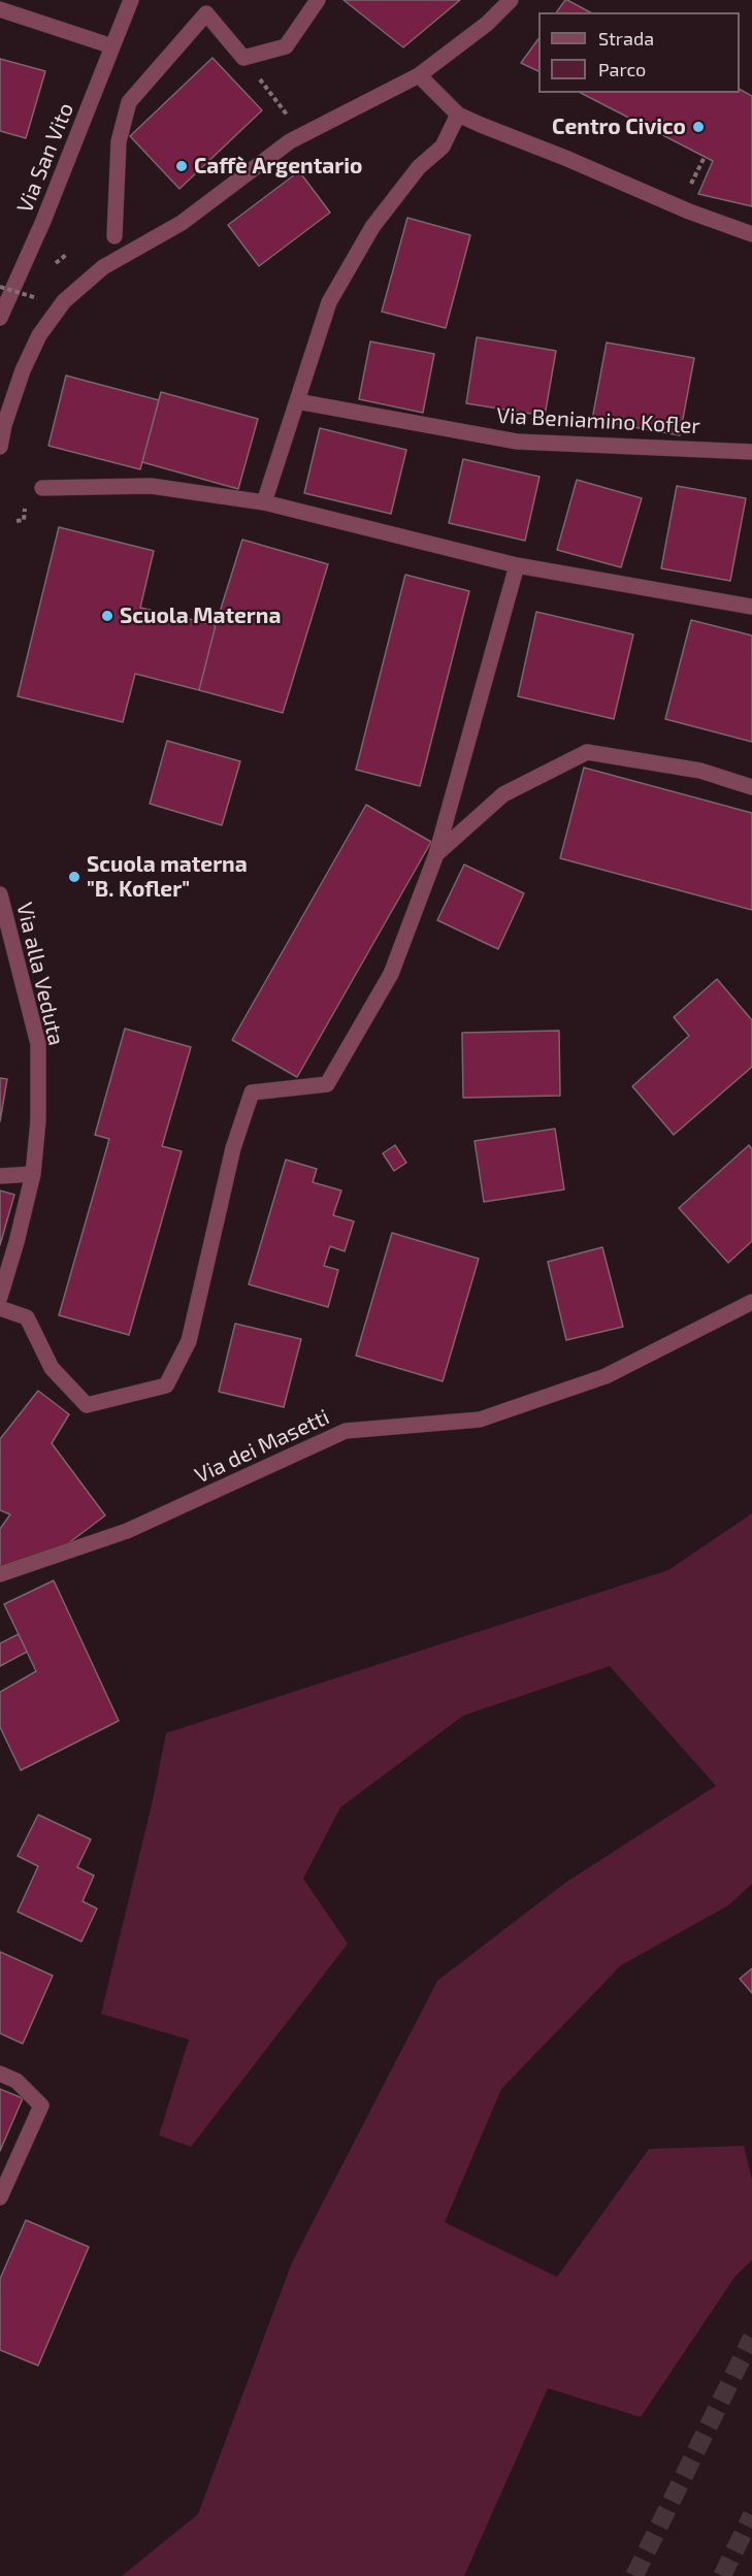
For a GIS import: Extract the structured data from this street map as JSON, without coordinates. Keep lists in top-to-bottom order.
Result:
{
  "streets": {
    "street": [
      "Via San Vito",
      "Via Beniamino Kofler",
      "Via alla Veduta",
      "Via dei Masetti"
    ]
  },
  "places": [
    "Centro Civico",
    "Caffè Argentario",
    "Scuola Materna",
    "Scuola materna \"B. Kofler\""
  ],
  "legend": ["Strada", "Parco"]
}
